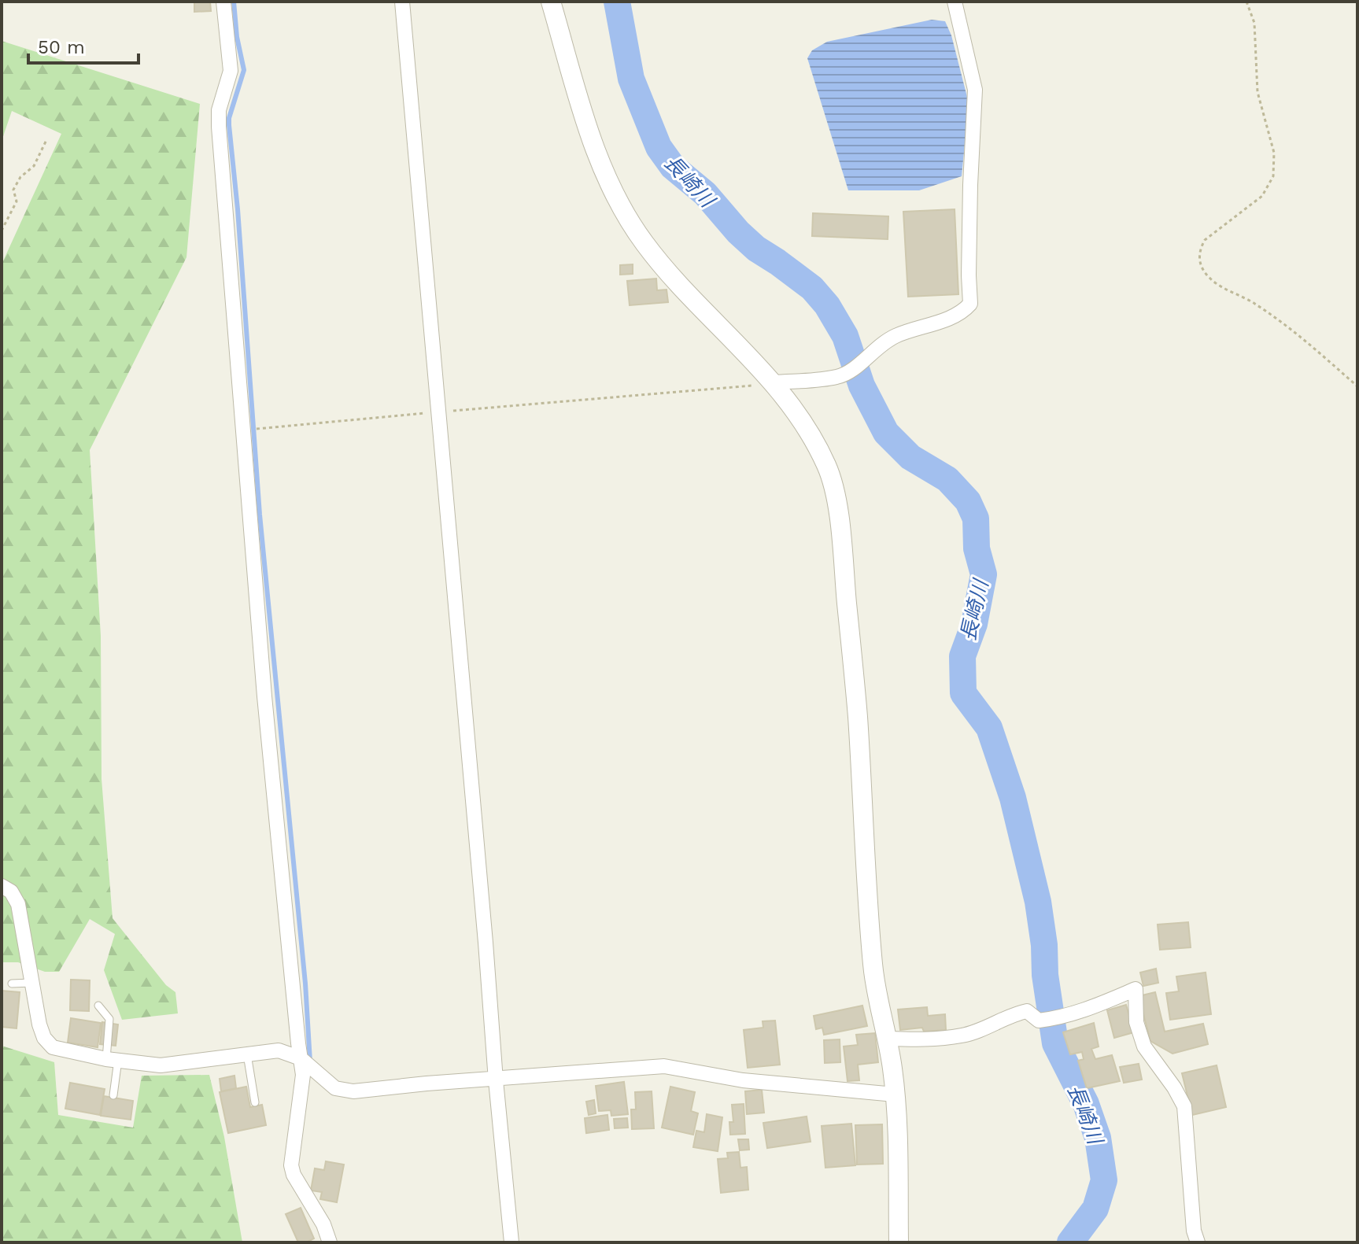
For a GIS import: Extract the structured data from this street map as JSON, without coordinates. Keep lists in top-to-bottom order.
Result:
{
  "water": ["長崎川"],
  "scale_bar": "50 m"
}
